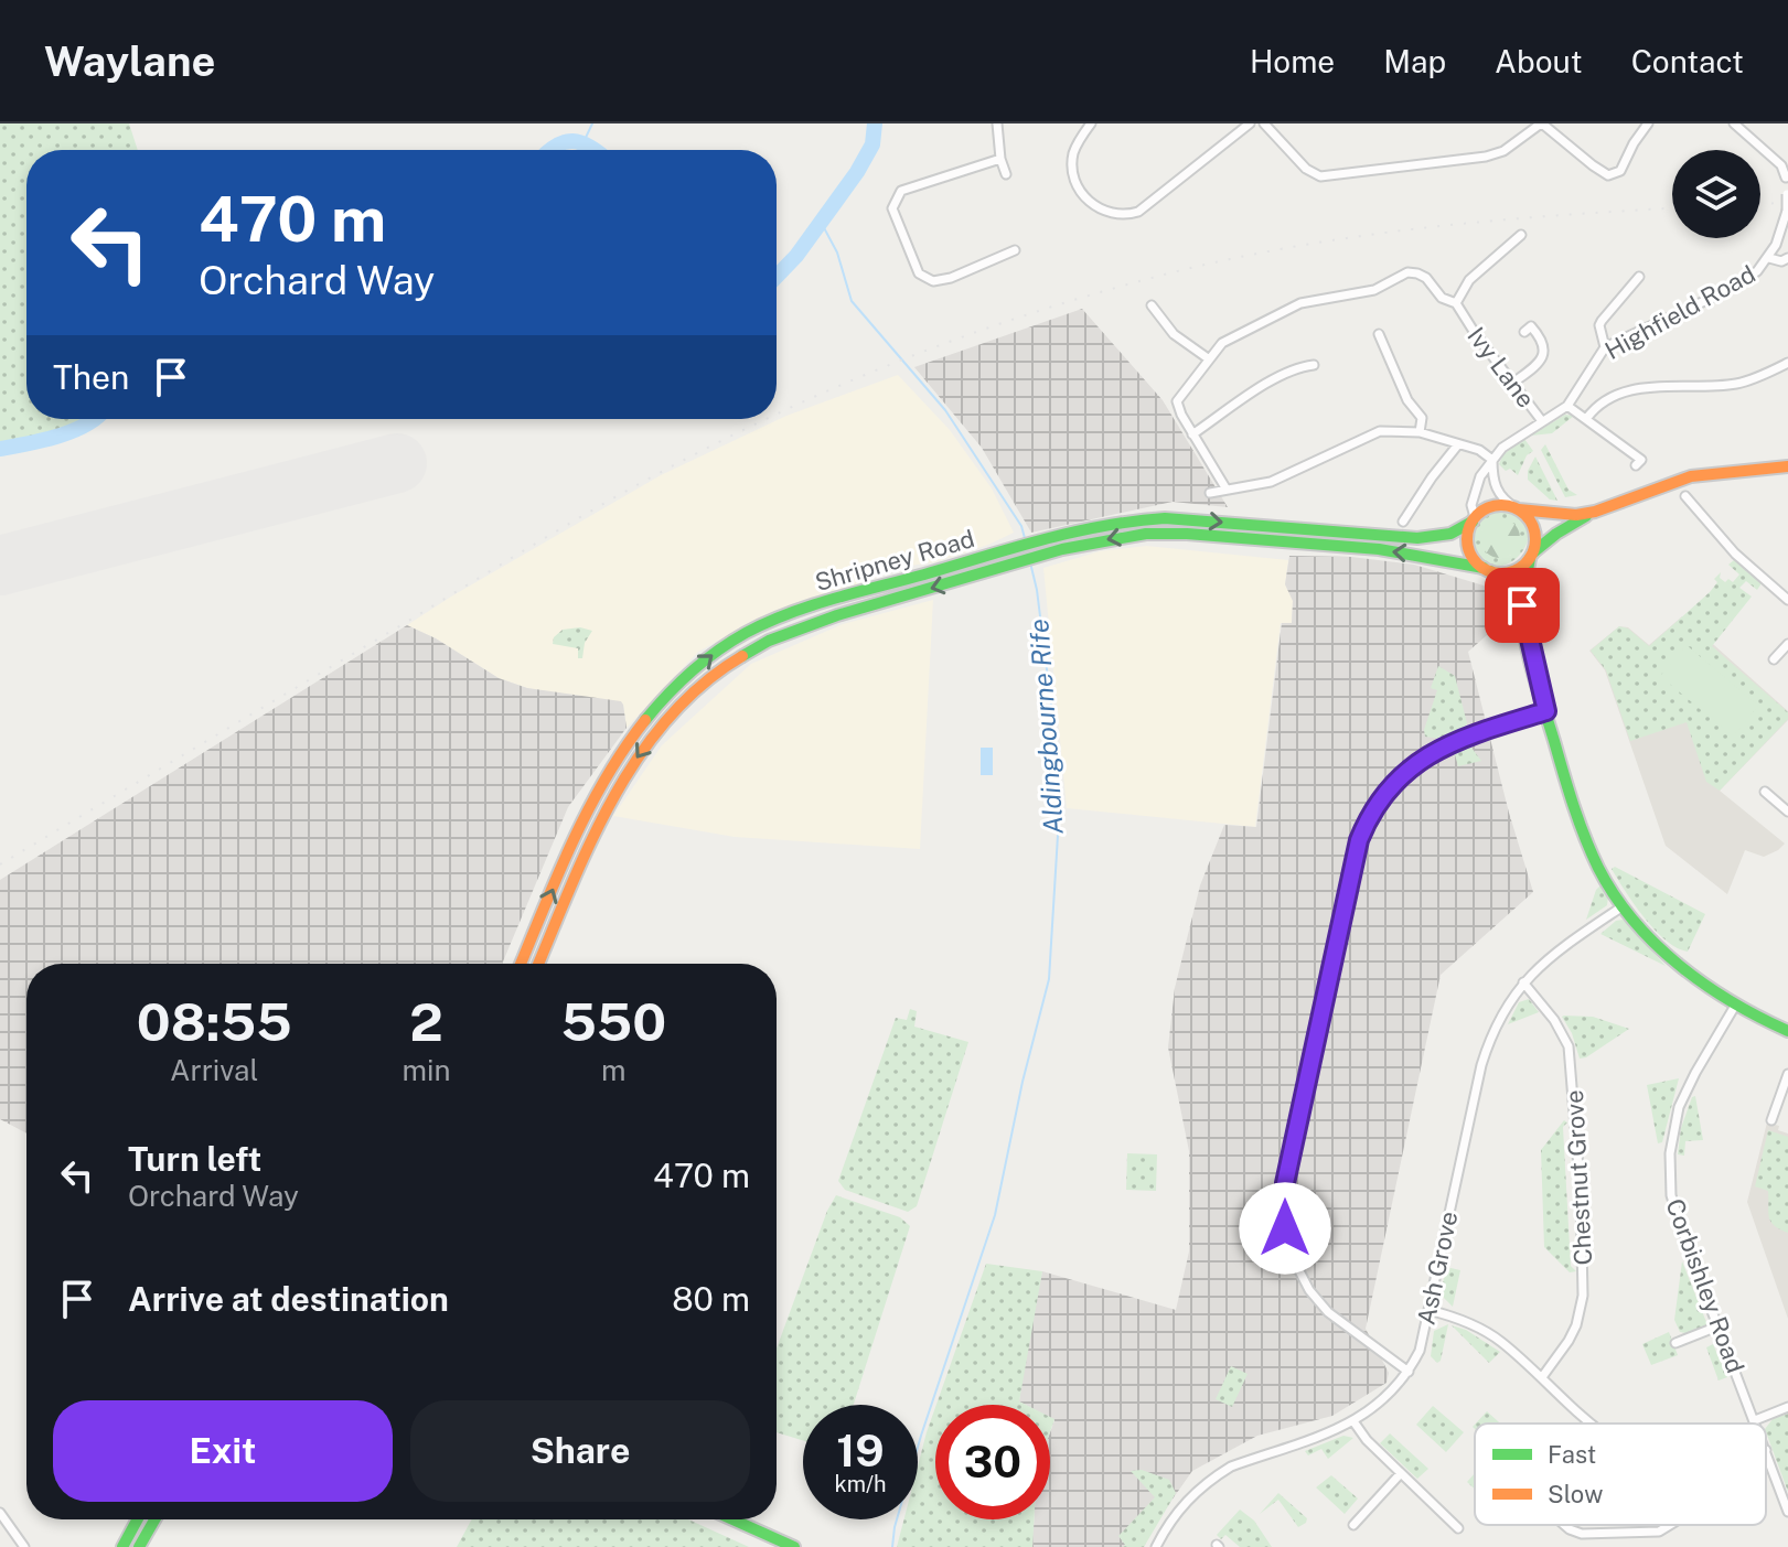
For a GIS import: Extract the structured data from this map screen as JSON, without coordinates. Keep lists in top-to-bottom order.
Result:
{
  "streets": {
    "main road": ["Shripney Road"],
    "street": [
      "Highfield Road",
      "Ivy Lane",
      "Chestnut Grove",
      "Ash Grove",
      "Corbishley Road"
    ]
  },
  "crossings": [
    ["Highfield Road", "Ivy Lane"],
    ["Highfield Road", "Shripney Road"],
    ["Chestnut Grove", "Ash Grove"]
  ],
  "water": ["Aldingbourne Rife"],
  "legend": ["Fast", "Slow"],
  "page": {
    "header": "Waylane",
    "nav": [
      "Home",
      "Map",
      "About",
      "Contact"
    ],
    "turn": ["470 m", "Orchard Way"],
    "then": "Then",
    "eta": [
      "08:55",
      "Arrival",
      "2",
      "min",
      "550",
      "m"
    ],
    "list": [
      {
        "name": "Turn left",
        "note": "Orchard Way",
        "value": "470 m"
      },
      {
        "name": "Arrive at destination",
        "value": "80 m"
      }
    ],
    "buttons": ["Exit", "Share"],
    "speed": "19 km/h",
    "limit": "30"
  }
}
